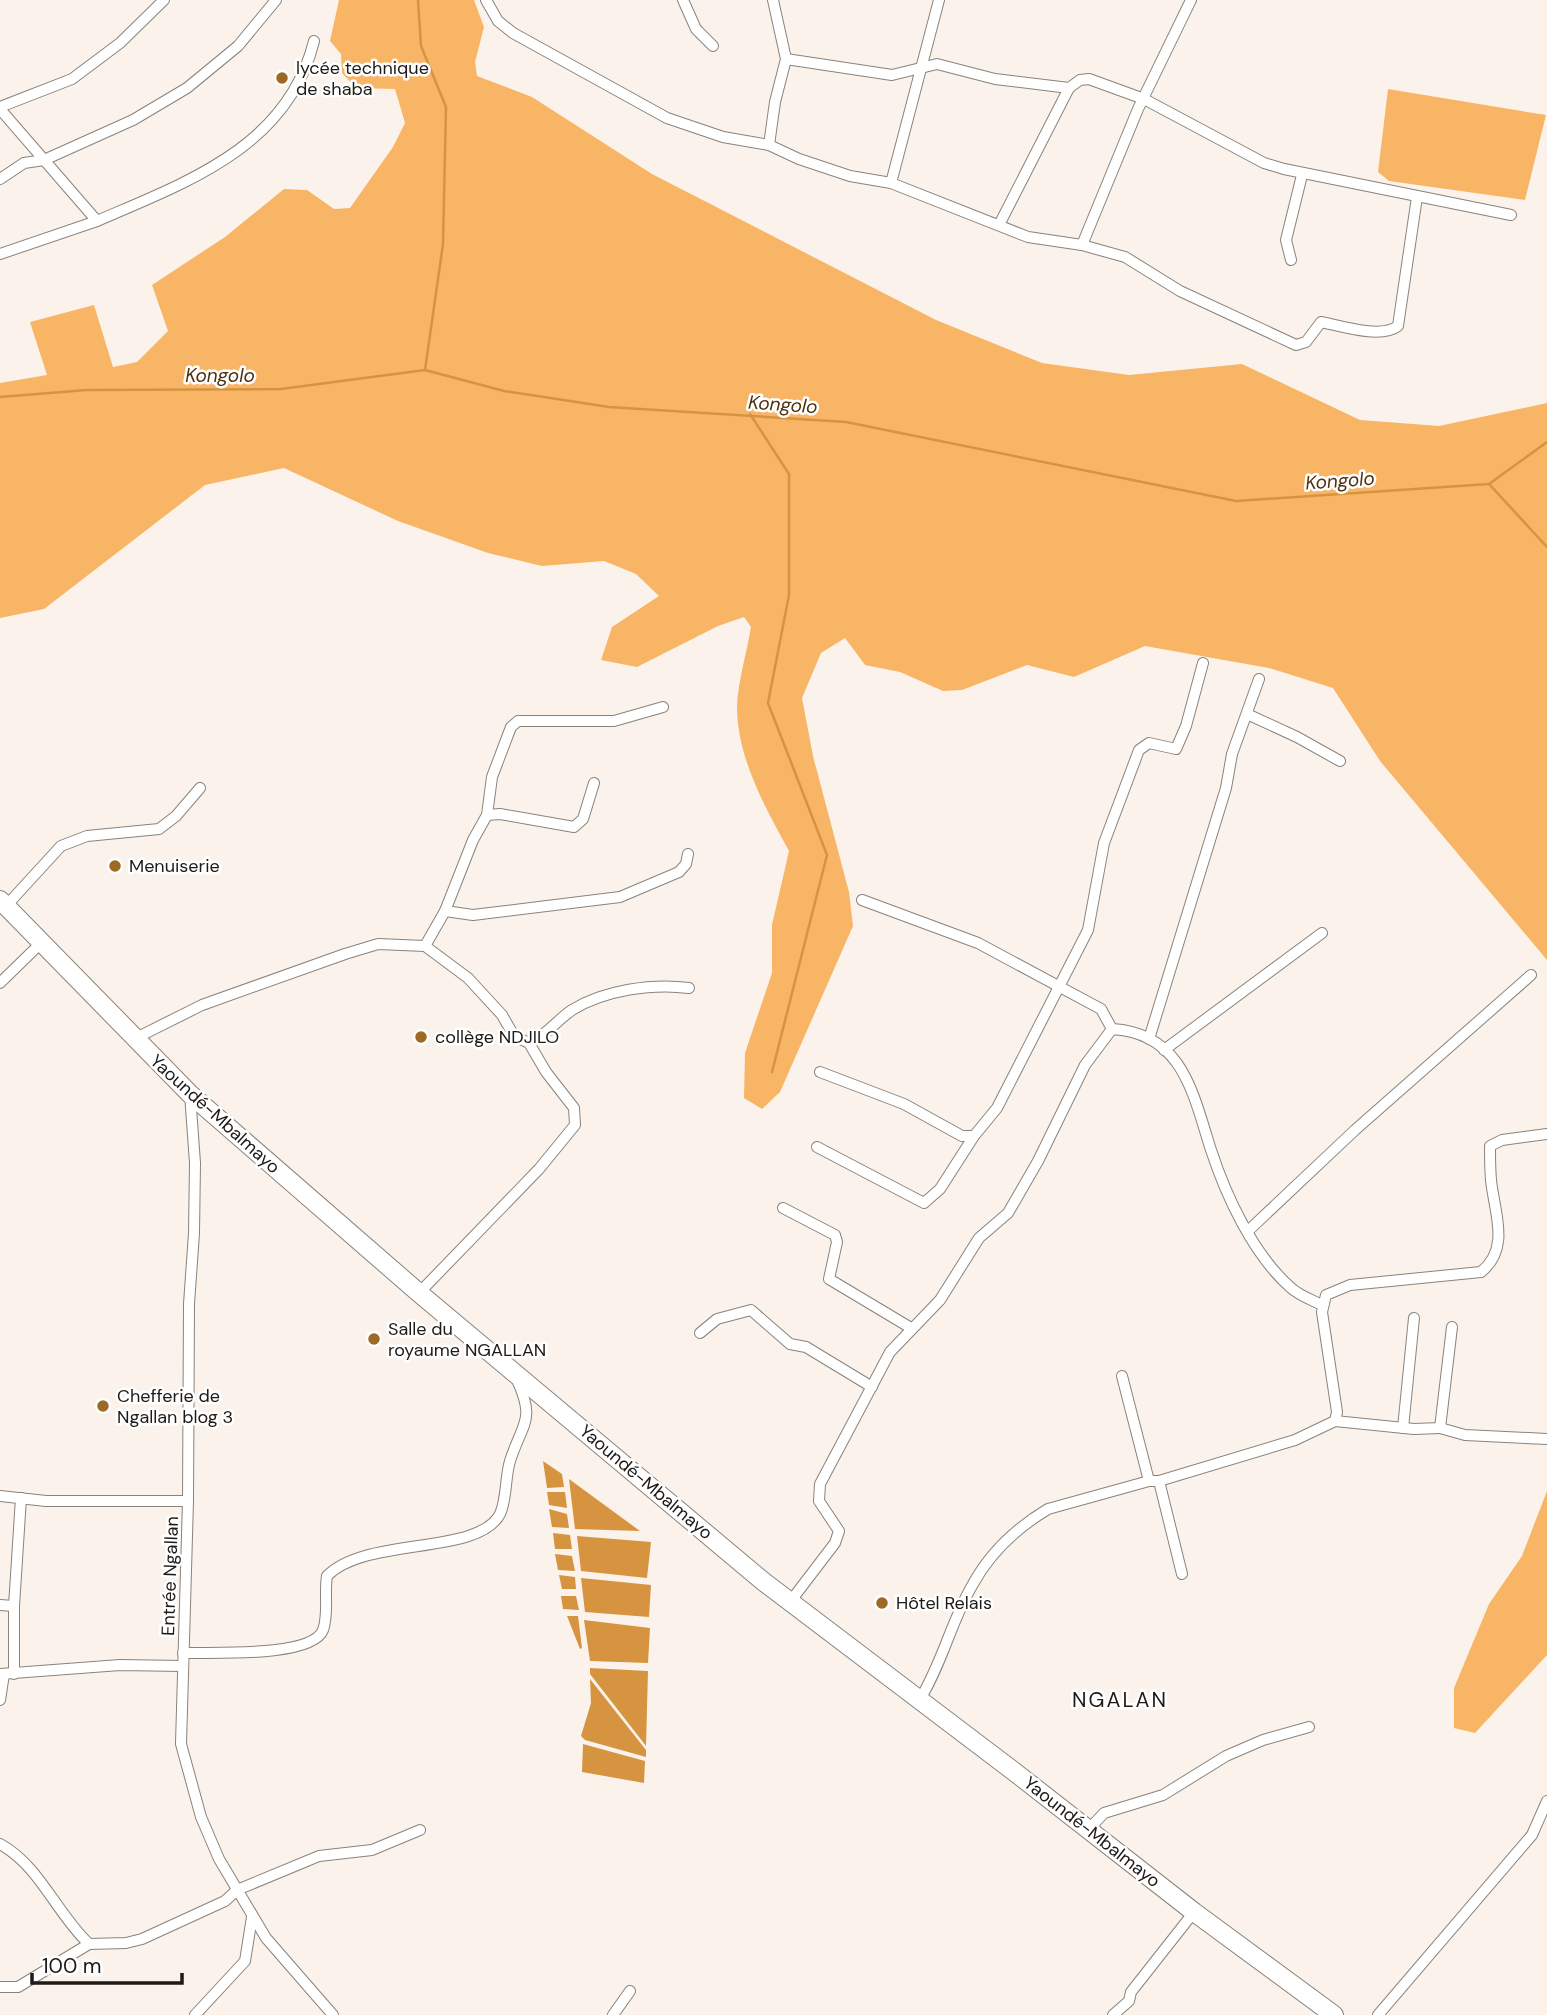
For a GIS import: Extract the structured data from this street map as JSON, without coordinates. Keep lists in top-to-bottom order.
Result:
{
  "streets": {
    "highway": ["Yaoundé-Mbalmayo"],
    "street": ["Entrée Ngallan"]
  },
  "crossings": [
    ["Yaoundé-Mbalmayo", "Entrée Ngallan"]
  ],
  "districts": ["NGALAN"],
  "water": ["Kongolo"],
  "places": [
    "lycée technique de shaba",
    "Menuiserie",
    "collège NDJILO",
    "Salle du royaume NGALLAN",
    "Chefferie de Ngallan blog 3",
    "Hôtel Relais"
  ],
  "scale_bar": "100 m"
}
